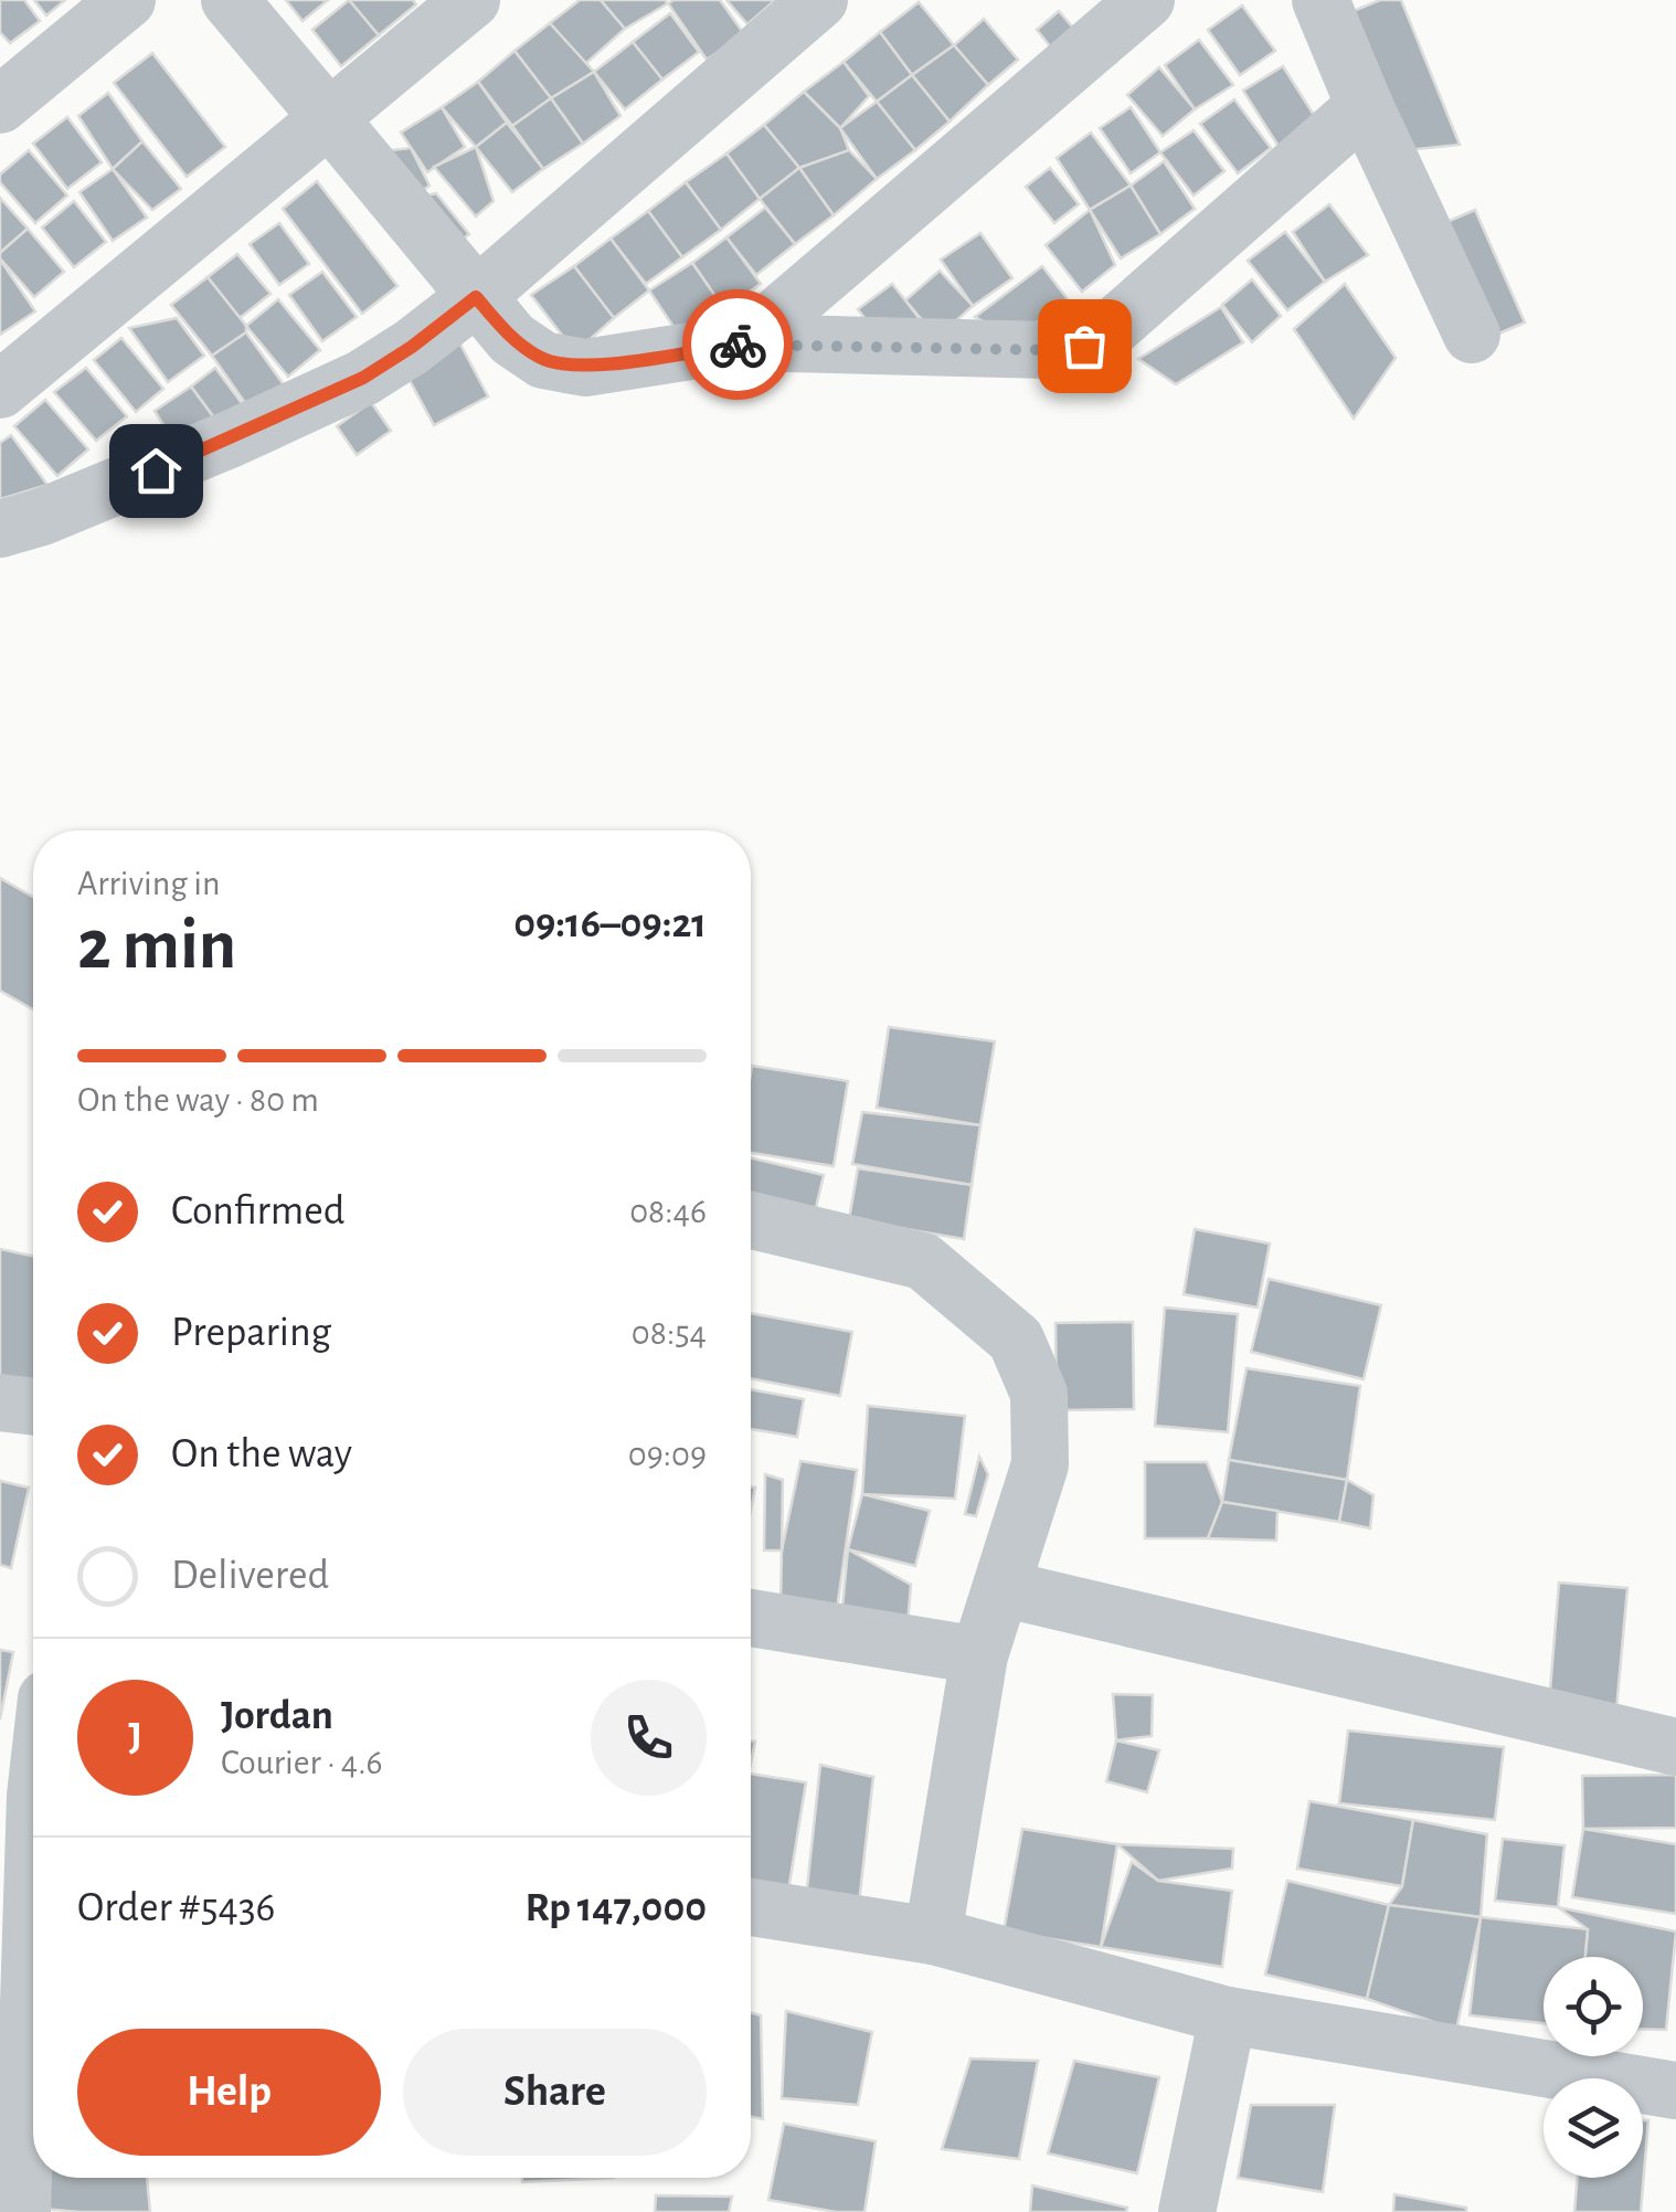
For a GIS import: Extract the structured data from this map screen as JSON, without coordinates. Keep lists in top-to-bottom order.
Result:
{
  "page": {
    "heading": ["2 min", "Arriving in", "09:16–09:21"],
    "panel": [
      "Jordan",
      "Courier · 4.6",
      "Order #5436",
      "Rp 147,000"
    ],
    "bar": "On the way · 80 m",
    "list": [
      ["Confirmed", "08:46"],
      ["Preparing", "08:54"],
      ["On the way", "09:09"],
      "Delivered"
    ],
    "round": "J",
    "buttons": ["Help", "Share"]
  }
}
